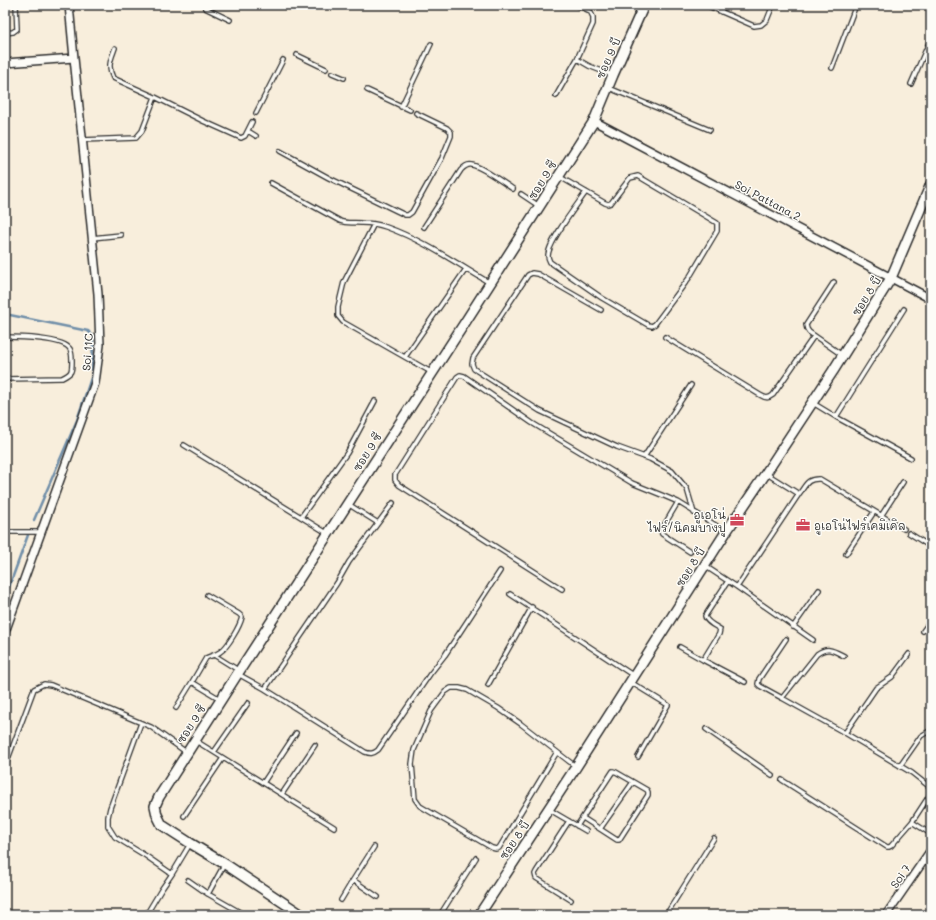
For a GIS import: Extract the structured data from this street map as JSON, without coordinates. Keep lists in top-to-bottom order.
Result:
{
  "streets": {
    "street": [
      "ซอย 9 บี",
      "ซอย 9 ซี",
      "Soi Pattana 2",
      "ซอย 8 บี",
      "Soi 11C",
      "Soi 7"
    ]
  },
  "crossings": [
    ["ซอย 9 บี", "ซอย 9 ซี"],
    ["ซอย 9 บี", "Soi Pattana 2"],
    ["ซอย 9 ซี", "Soi Pattana 2"],
    ["Soi Pattana 2", "ซอย 8 บี"]
  ],
  "places": {
    "office": ["อูเอโน่ ไฟร์/นิคมบางปู", "อูเอโน่ไฟร์เคมิเคิล"]
  }
}
